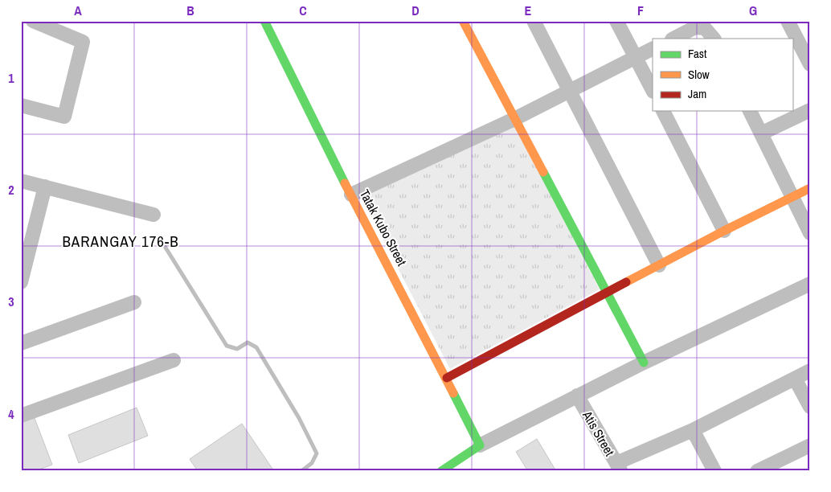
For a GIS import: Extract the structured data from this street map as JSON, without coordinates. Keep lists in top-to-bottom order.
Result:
{
  "streets": {
    "street": ["Tatak Kubo Street", "Atis Street"]
  },
  "districts": ["BARANGAY 176-B"],
  "legend": ["Fast", "Slow", "Jam"],
  "grid": {
    "columns": [
      "A",
      "B",
      "C",
      "D",
      "E",
      "F",
      "G"
    ],
    "rows": [
      "1",
      "2",
      "3",
      "4"
    ]
  }
}
